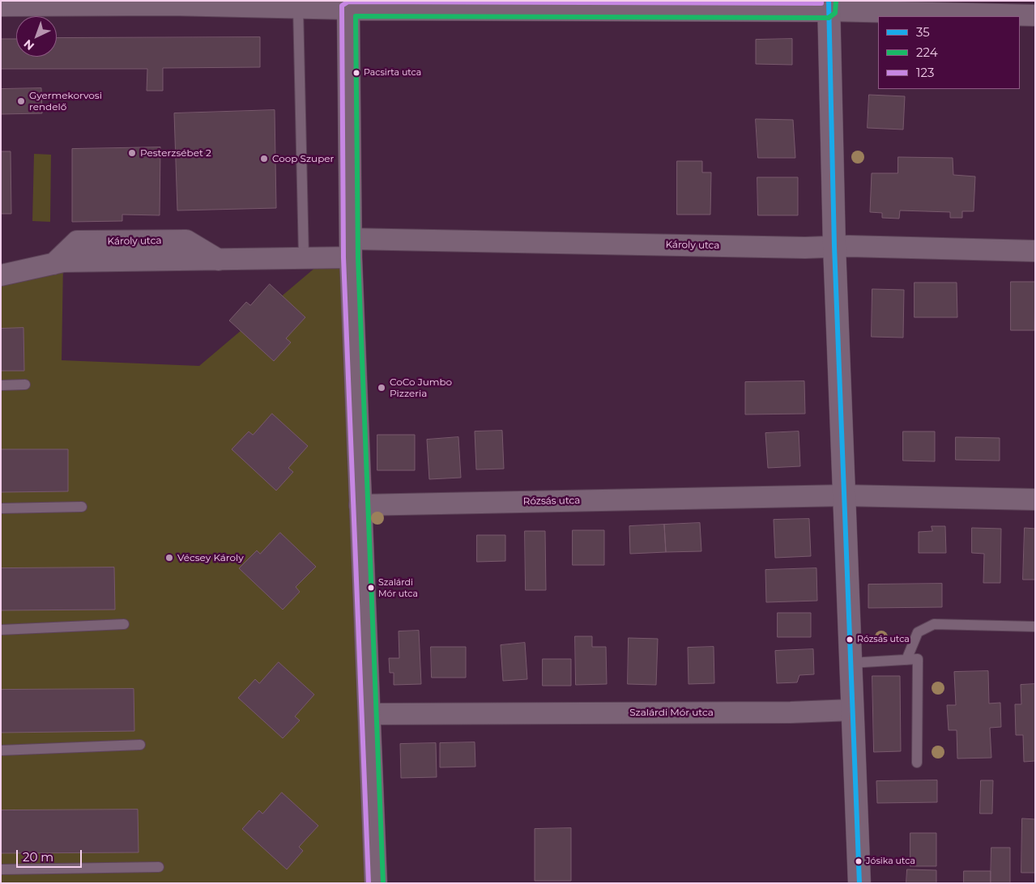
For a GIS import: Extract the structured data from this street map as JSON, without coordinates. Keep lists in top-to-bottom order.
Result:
{
  "streets": {
    "street": ["Károly utca", "Rózsás utca", "Szalárdi Mór utca"]
  },
  "places": [
    "Pacsirta utca",
    "Gyermekorvosi rendelő",
    "Pesterzsébet 2",
    "Coop Szuper",
    "CoCo Jumbo Pizzeria",
    "Vécsey Károly",
    "Szalárdi Mór utca",
    "Rózsás utca",
    "Jósika utca"
  ],
  "lines": ["transit line 35", "transit line 224", "transit line 123"],
  "legend": ["35", "224", "123"],
  "scale_bar": "20 m",
  "north": "bottom left"
}
